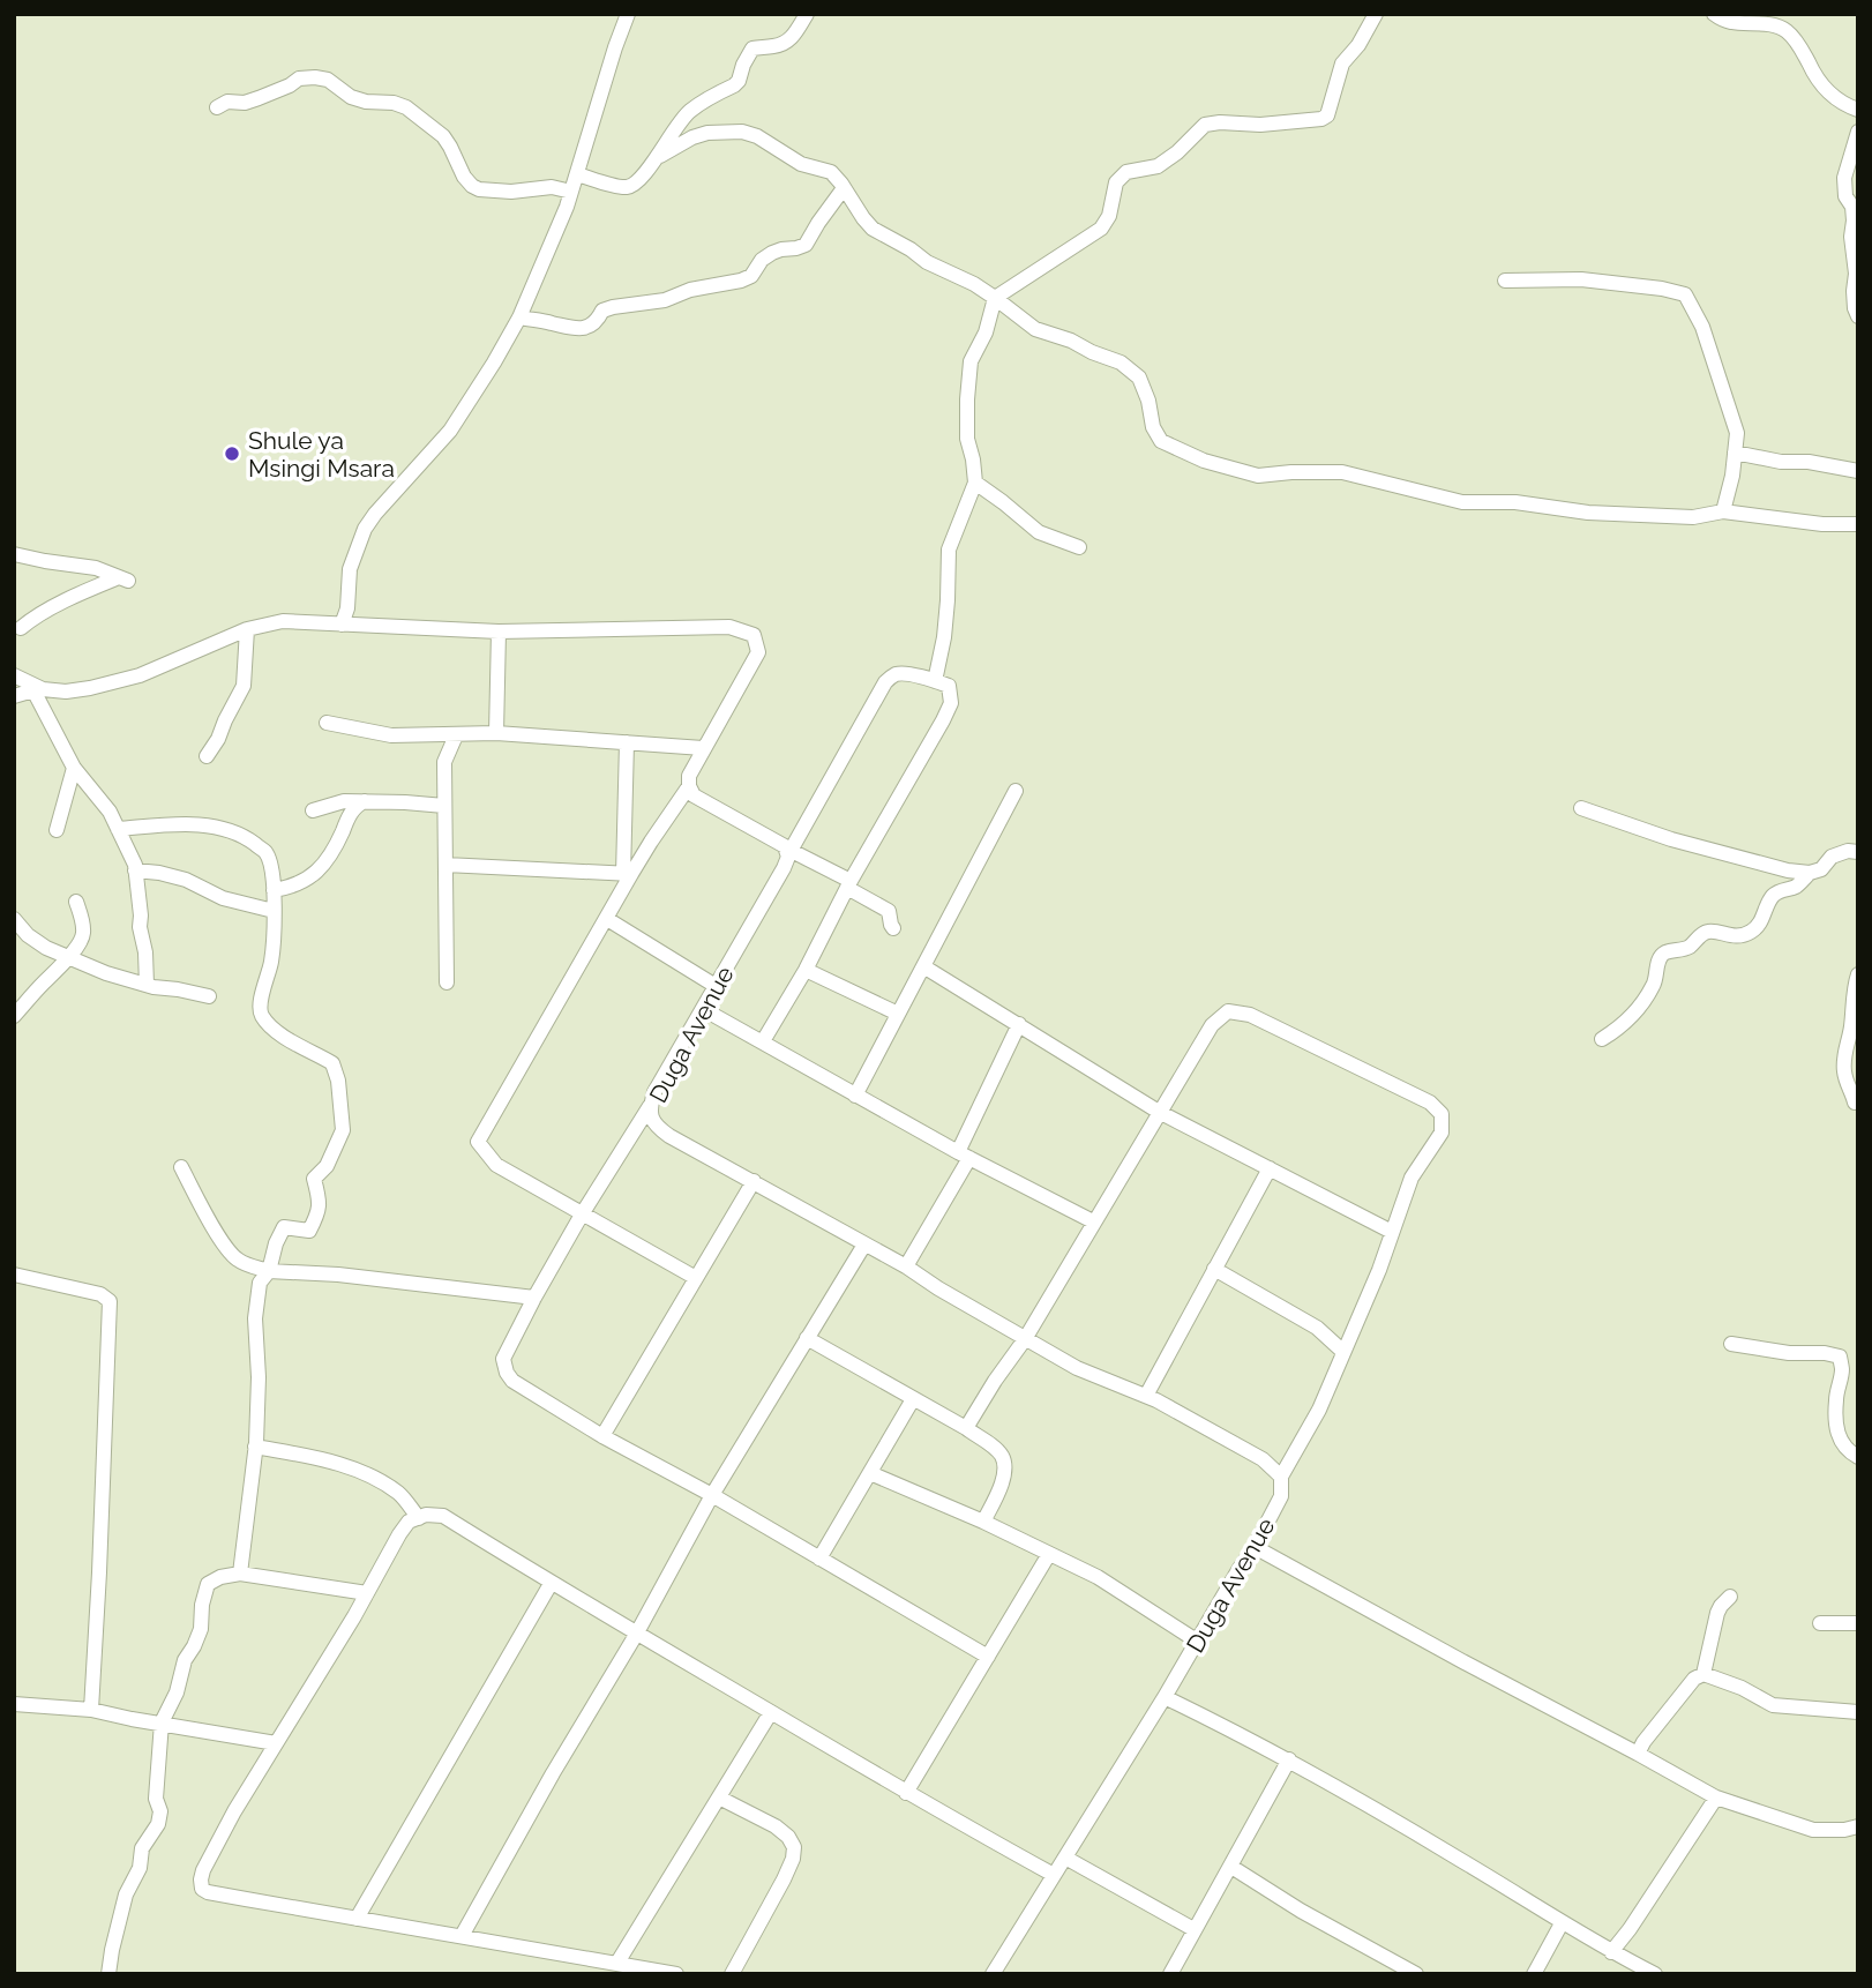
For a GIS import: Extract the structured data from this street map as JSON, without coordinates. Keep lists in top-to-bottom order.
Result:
{
  "streets": {
    "street": ["Duga Avenue"]
  },
  "places": ["Shule ya Msingi Msara"]
}
